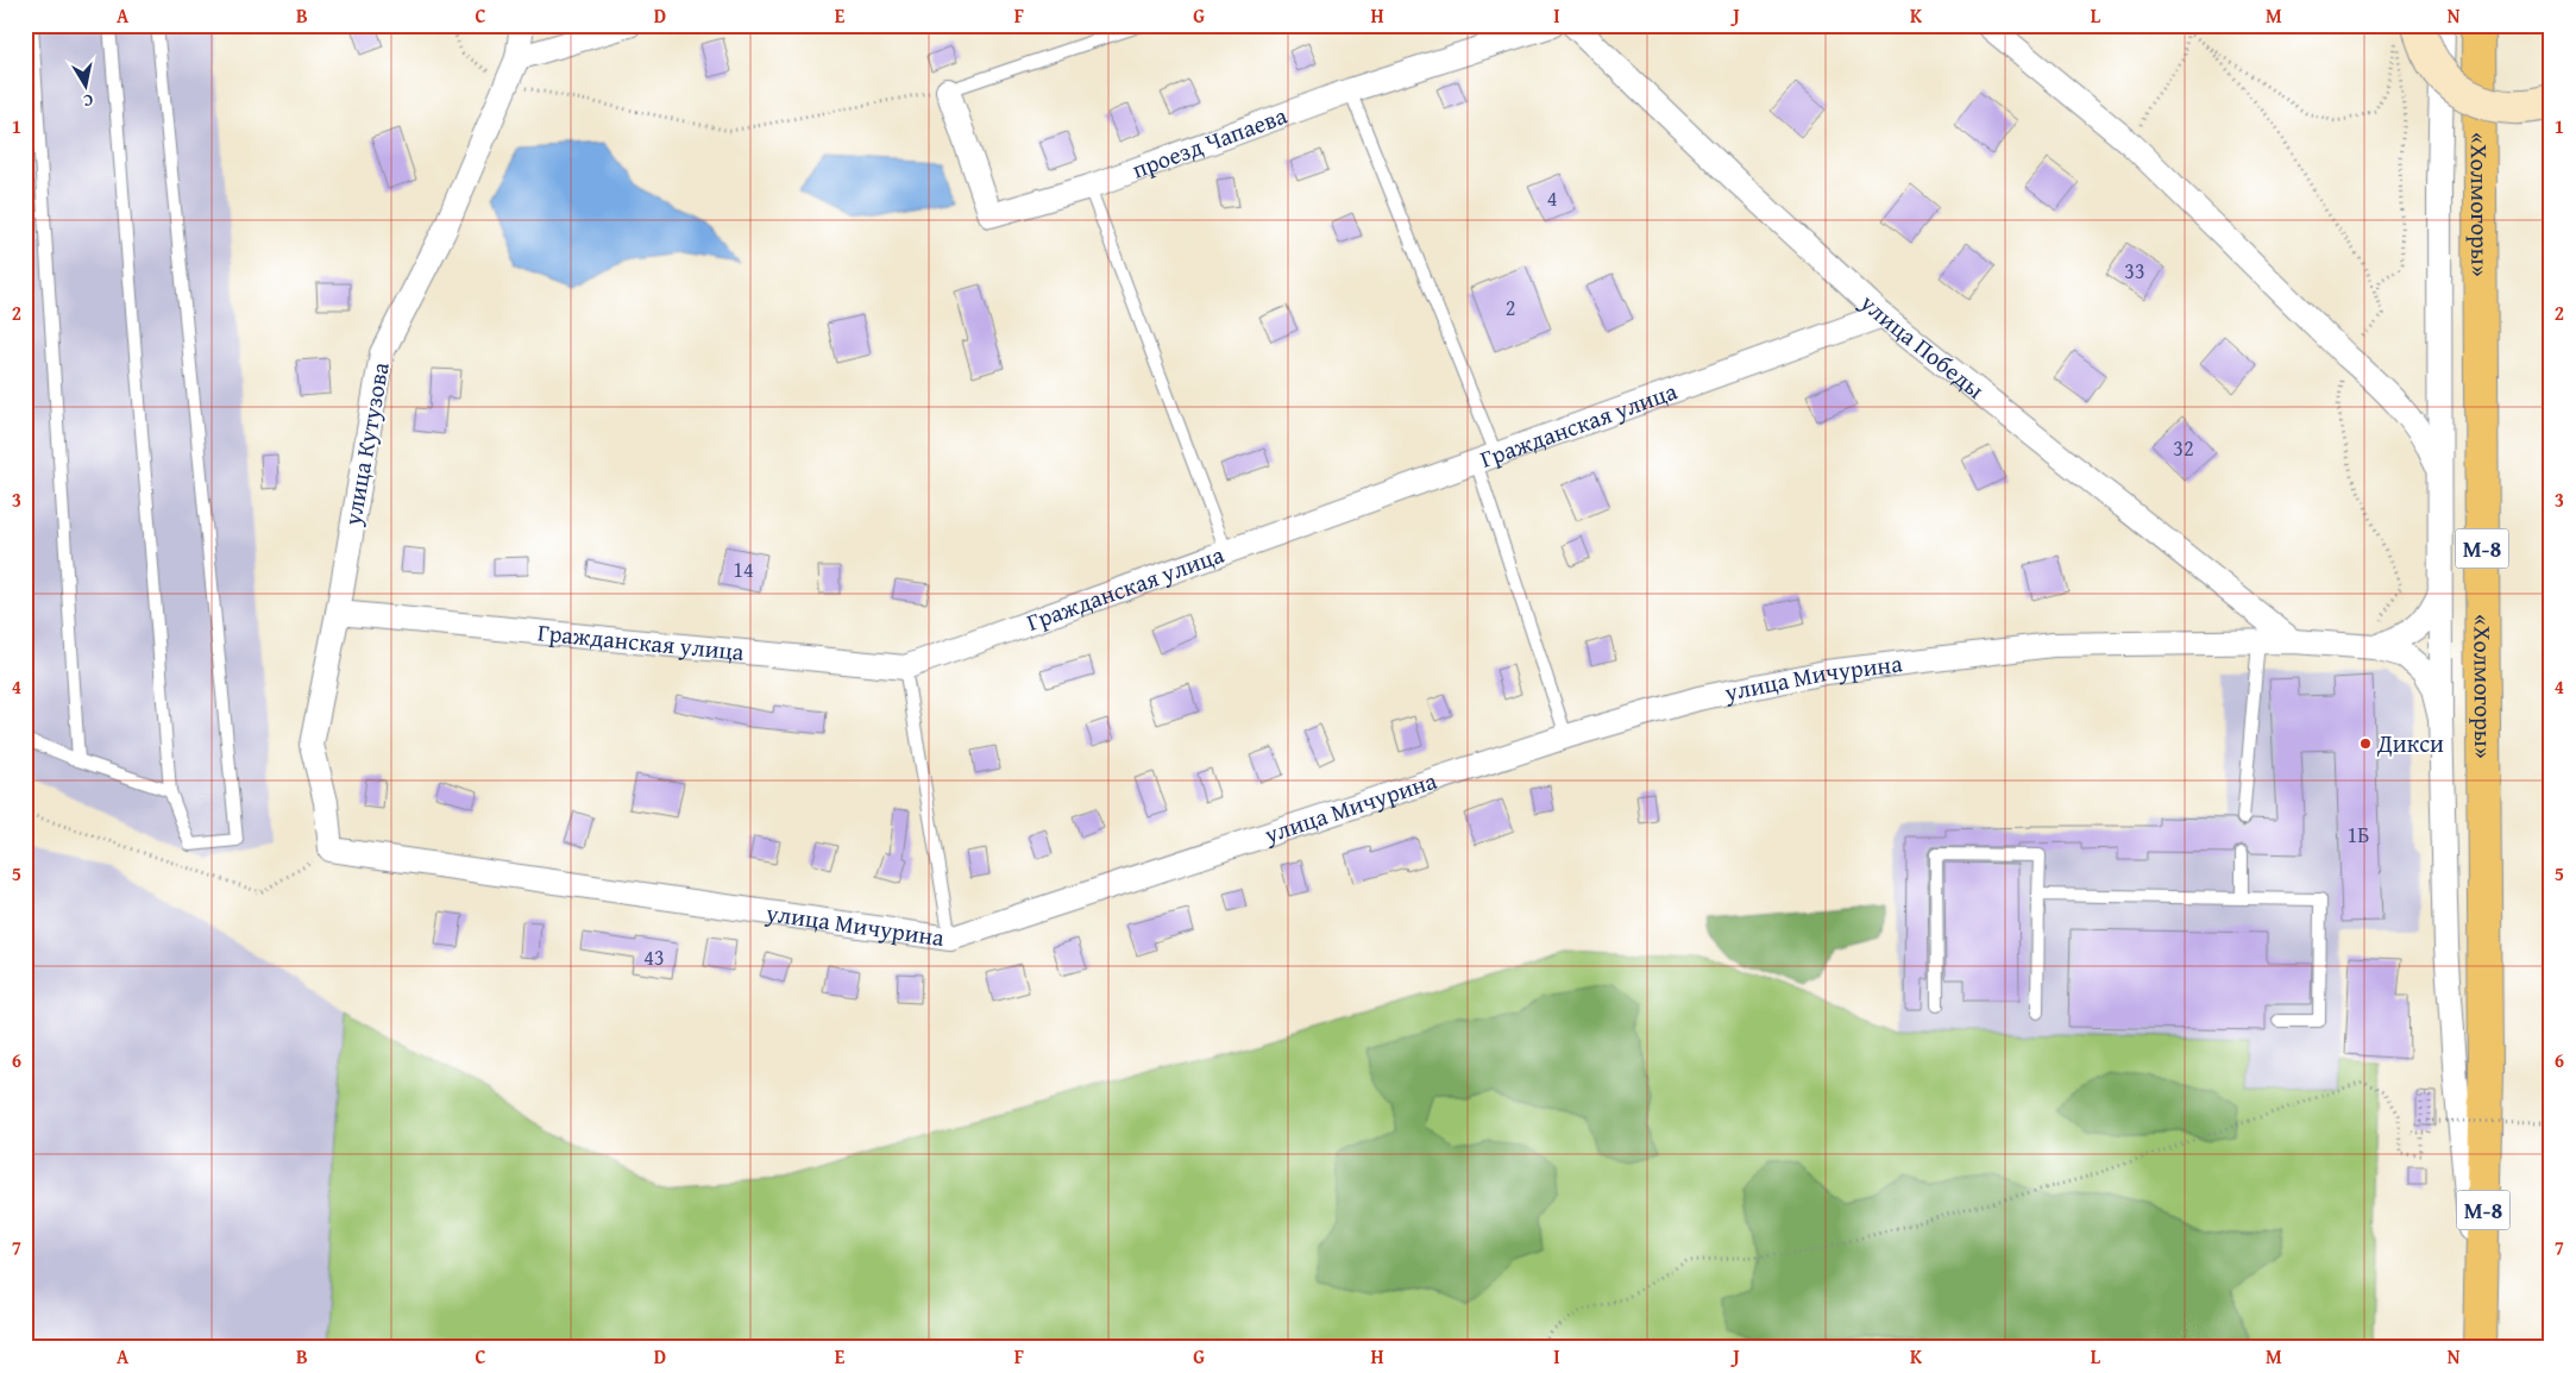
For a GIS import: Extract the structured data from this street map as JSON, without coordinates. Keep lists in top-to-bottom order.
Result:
{
  "streets": {
    "highway": ["«Холмогоры»", "М-8"],
    "street": [
      "проезд Чапаева",
      "улица Победы",
      "Гражданская улица",
      "улица Кутузова",
      "улица Мичурина"
    ]
  },
  "crossings": [
    ["улица Победы", "Гражданская улица"],
    ["улица Победы", "улица Мичурина"],
    ["Гражданская улица", "улица Кутузова"],
    ["улица Кутузова", "улица Мичурина"]
  ],
  "places": ["Дикси"],
  "house_numbers": [
    "4",
    "33",
    "2",
    "32",
    "14",
    "1Б",
    "43"
  ],
  "north": "bottom",
  "grid": {
    "columns": [
      "A",
      "B",
      "C",
      "D",
      "E",
      "F",
      "G",
      "H",
      "I",
      "J",
      "K",
      "L",
      "M",
      "N"
    ],
    "rows": [
      "1",
      "2",
      "3",
      "4",
      "5",
      "6",
      "7"
    ]
  }
}
